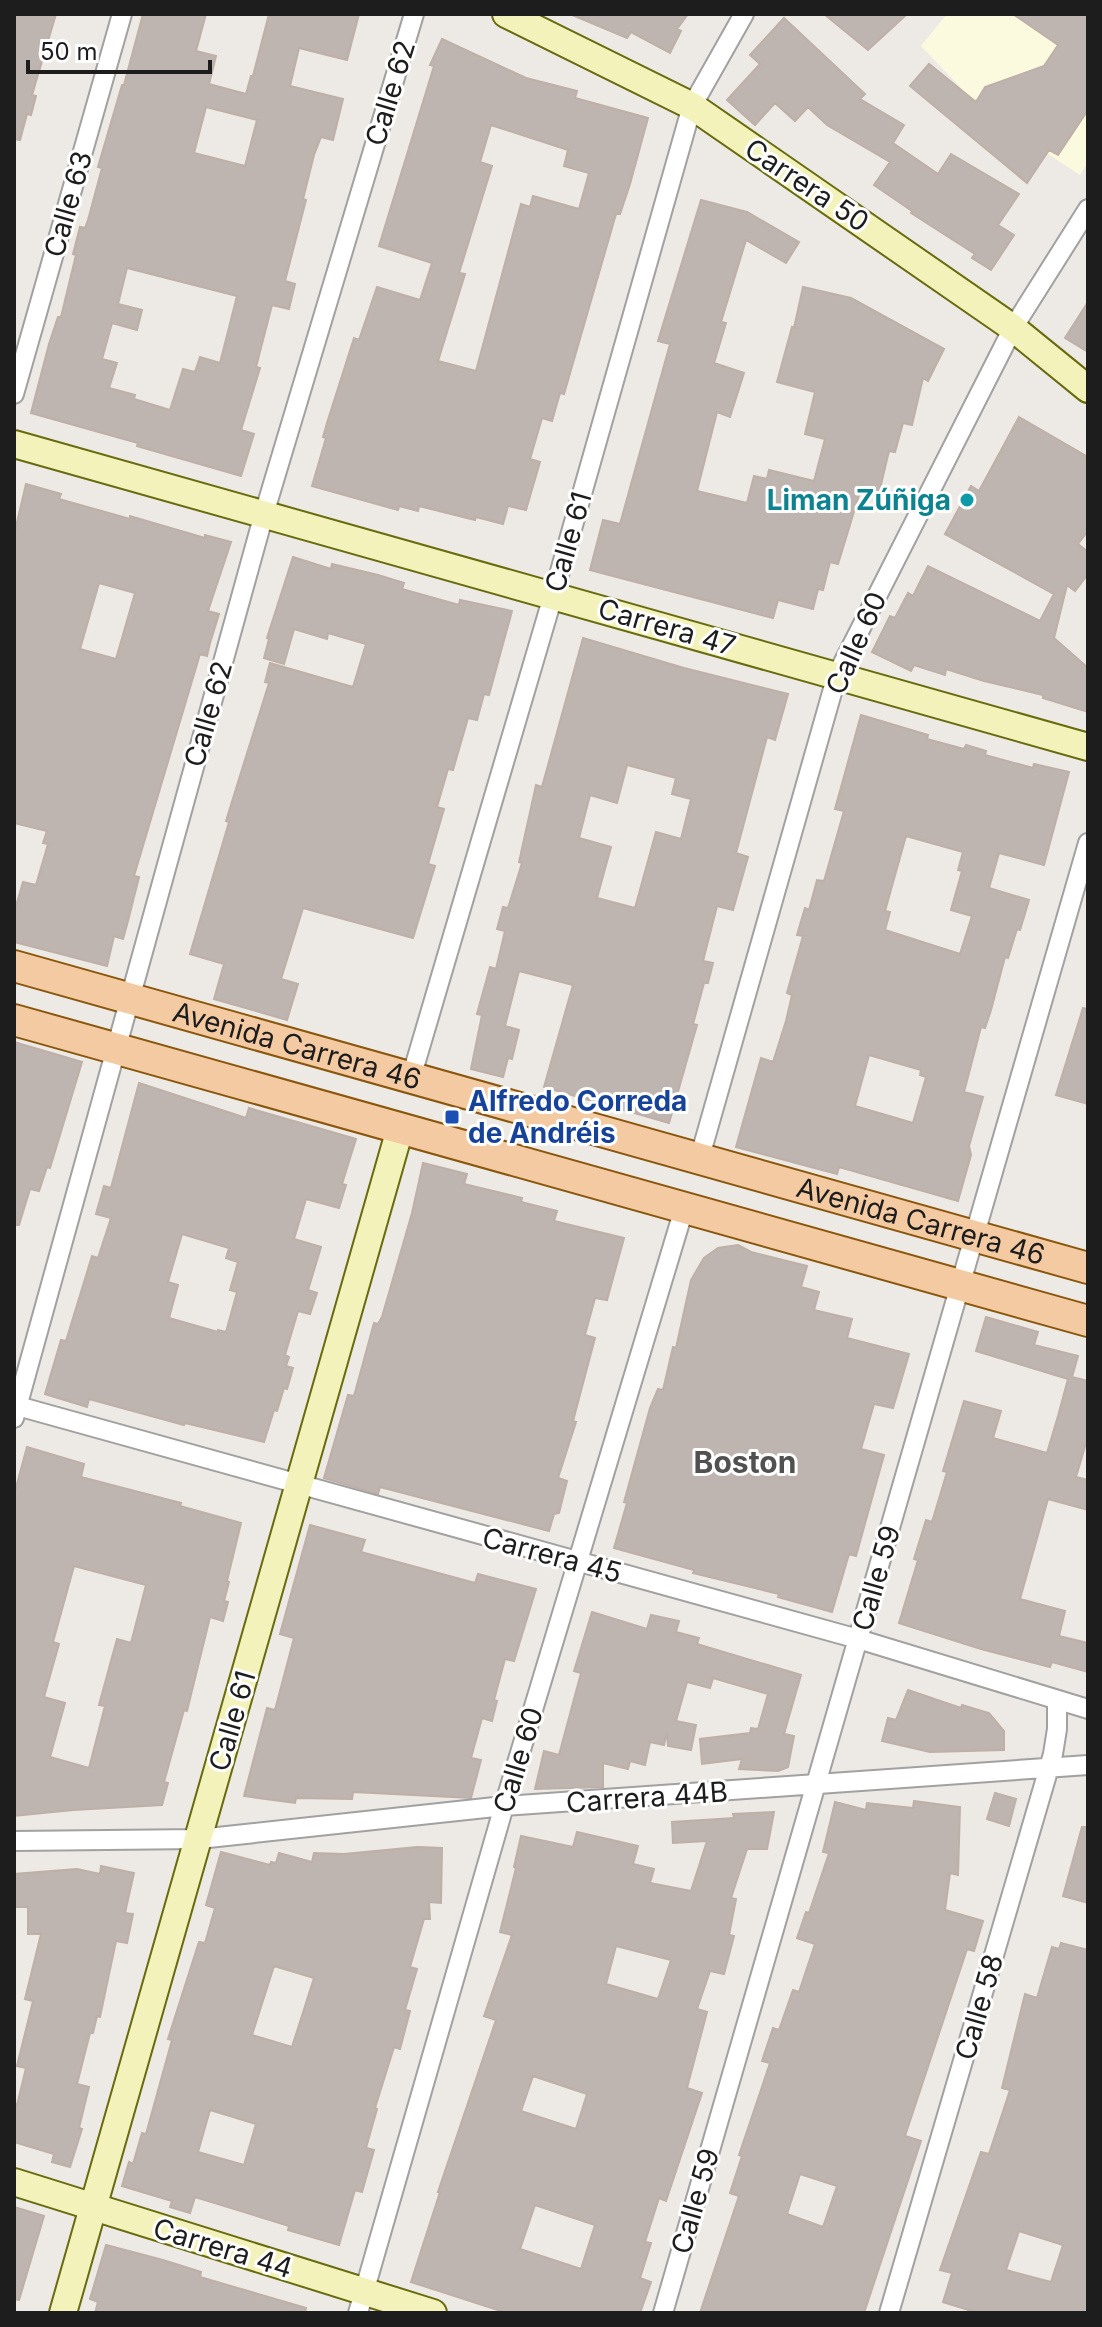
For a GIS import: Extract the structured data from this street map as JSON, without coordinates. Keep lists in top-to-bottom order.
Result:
{
  "streets": {
    "main road": ["Avenida Carrera 46"],
    "street": [
      "Calle 62",
      "Carrera 50",
      "Calle 63",
      "Calle 61",
      "Carrera 47",
      "Calle 60",
      "Carrera 45",
      "Calle 59",
      "Carrera 44B",
      "Calle 58",
      "Carrera 44"
    ]
  },
  "crossings": [
    ["Calle 62", "Carrera 47"],
    ["Calle 62", "Avenida Carrera 46"],
    ["Calle 62", "Carrera 45"],
    ["Carrera 50", "Calle 61"],
    ["Carrera 50", "Calle 60"],
    ["Calle 61", "Carrera 47"],
    ["Calle 61", "Avenida Carrera 46"],
    ["Calle 61", "Carrera 45"],
    ["Calle 61", "Carrera 44B"],
    ["Calle 61", "Carrera 44"],
    ["Carrera 47", "Calle 60"],
    ["Calle 60", "Avenida Carrera 46"],
    ["Calle 60", "Carrera 45"],
    ["Calle 60", "Carrera 44B"],
    ["Calle 60", "Carrera 44"],
    ["Avenida Carrera 46", "Calle 59"],
    ["Carrera 45", "Calle 59"],
    ["Carrera 45", "Calle 58"],
    ["Calle 59", "Carrera 44B"],
    ["Carrera 44B", "Calle 58"]
  ],
  "districts": ["Boston"],
  "places": {
    "other": ["Liman Zúñiga"],
    "transit": ["Alfredo Correda de Andréis"]
  },
  "scale_bar": "50 m"
}
